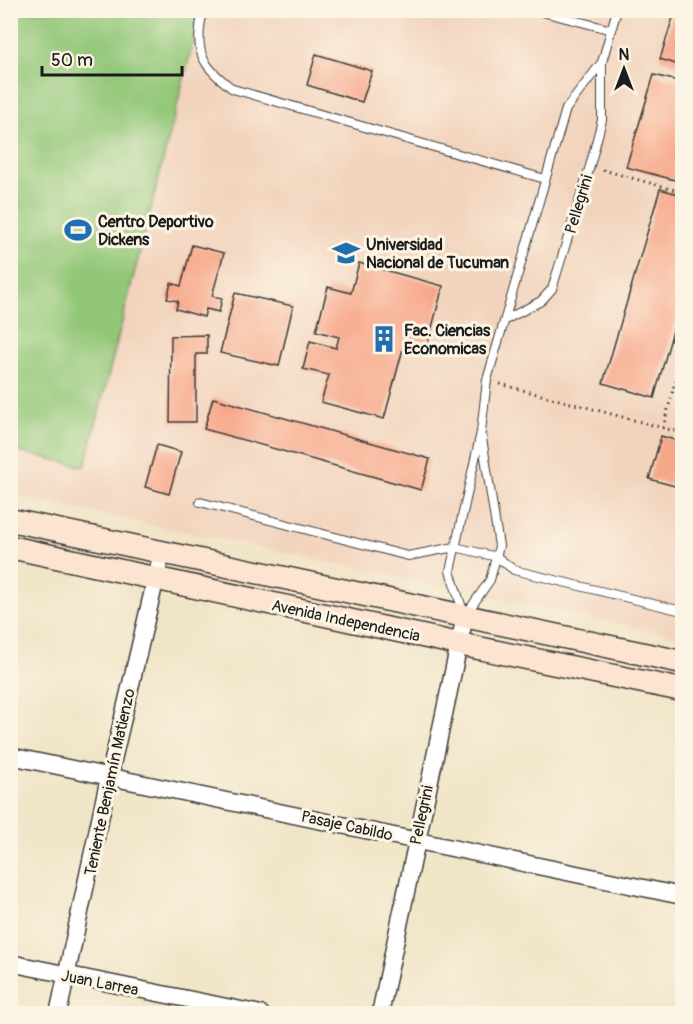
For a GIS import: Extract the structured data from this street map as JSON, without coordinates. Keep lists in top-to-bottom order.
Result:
{
  "streets": {
    "main road": ["Avenida Independencia"],
    "street": [
      "Pellegrini",
      "Teniente Benjamín Matienzo",
      "Pasaje Cabildo",
      "Juan Larrea"
    ]
  },
  "crossings": [
    ["Pellegrini", "Avenida Independencia"],
    ["Pellegrini", "Pasaje Cabildo"],
    ["Avenida Independencia", "Teniente Benjamín Matienzo"],
    ["Teniente Benjamín Matienzo", "Pasaje Cabildo"],
    ["Teniente Benjamín Matienzo", "Juan Larrea"]
  ],
  "places": {
    "sports": ["Centro Deportivo Dickens"],
    "school or university": ["Universidad Nacional de Tucuman"],
    "building": ["Fac. Ciencias Economicas"]
  },
  "scale_bar": "50 m",
  "north": "top"
}
